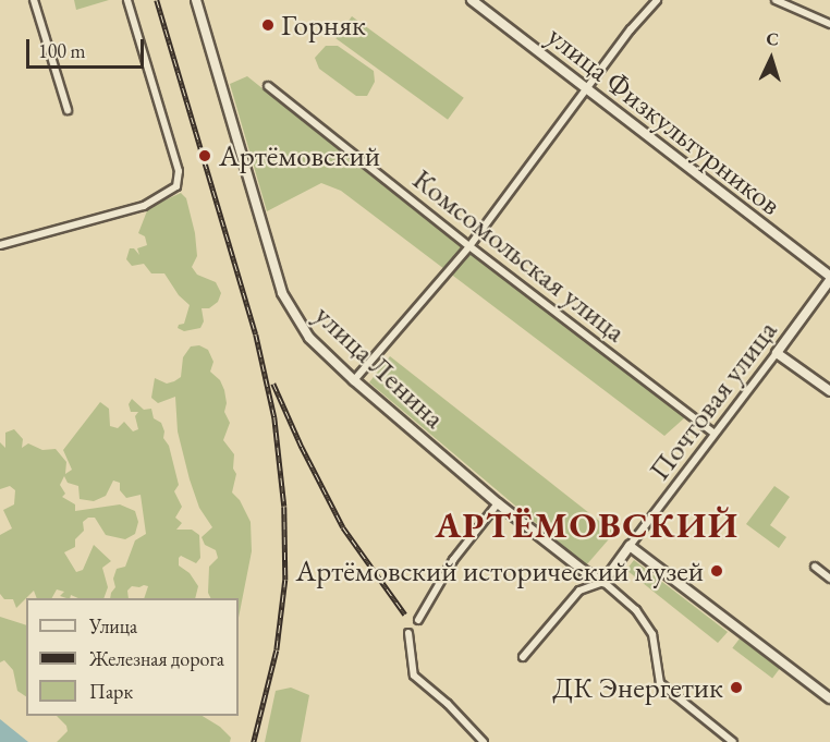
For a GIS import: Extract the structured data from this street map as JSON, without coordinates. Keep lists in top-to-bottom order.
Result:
{
  "streets": {
    "street": [
      "улица Физкультурников",
      "Комсомольская улица",
      "улица Ленина",
      "Почтовая улица"
    ]
  },
  "crossings": [
    ["улица Физкультурников", "Почтовая улица"],
    ["Комсомольская улица", "Почтовая улица"],
    ["улица Ленина", "Почтовая улица"]
  ],
  "districts": ["АРТЁМОВСКИЙ"],
  "places": [
    "Горняк",
    "Артёмовский",
    "Артёмовский исторический музей",
    "ДК Энергетик"
  ],
  "legend": ["Улица", "Железная дорога", "Парк"],
  "scale_bar": "100 m",
  "north": "top"
}
